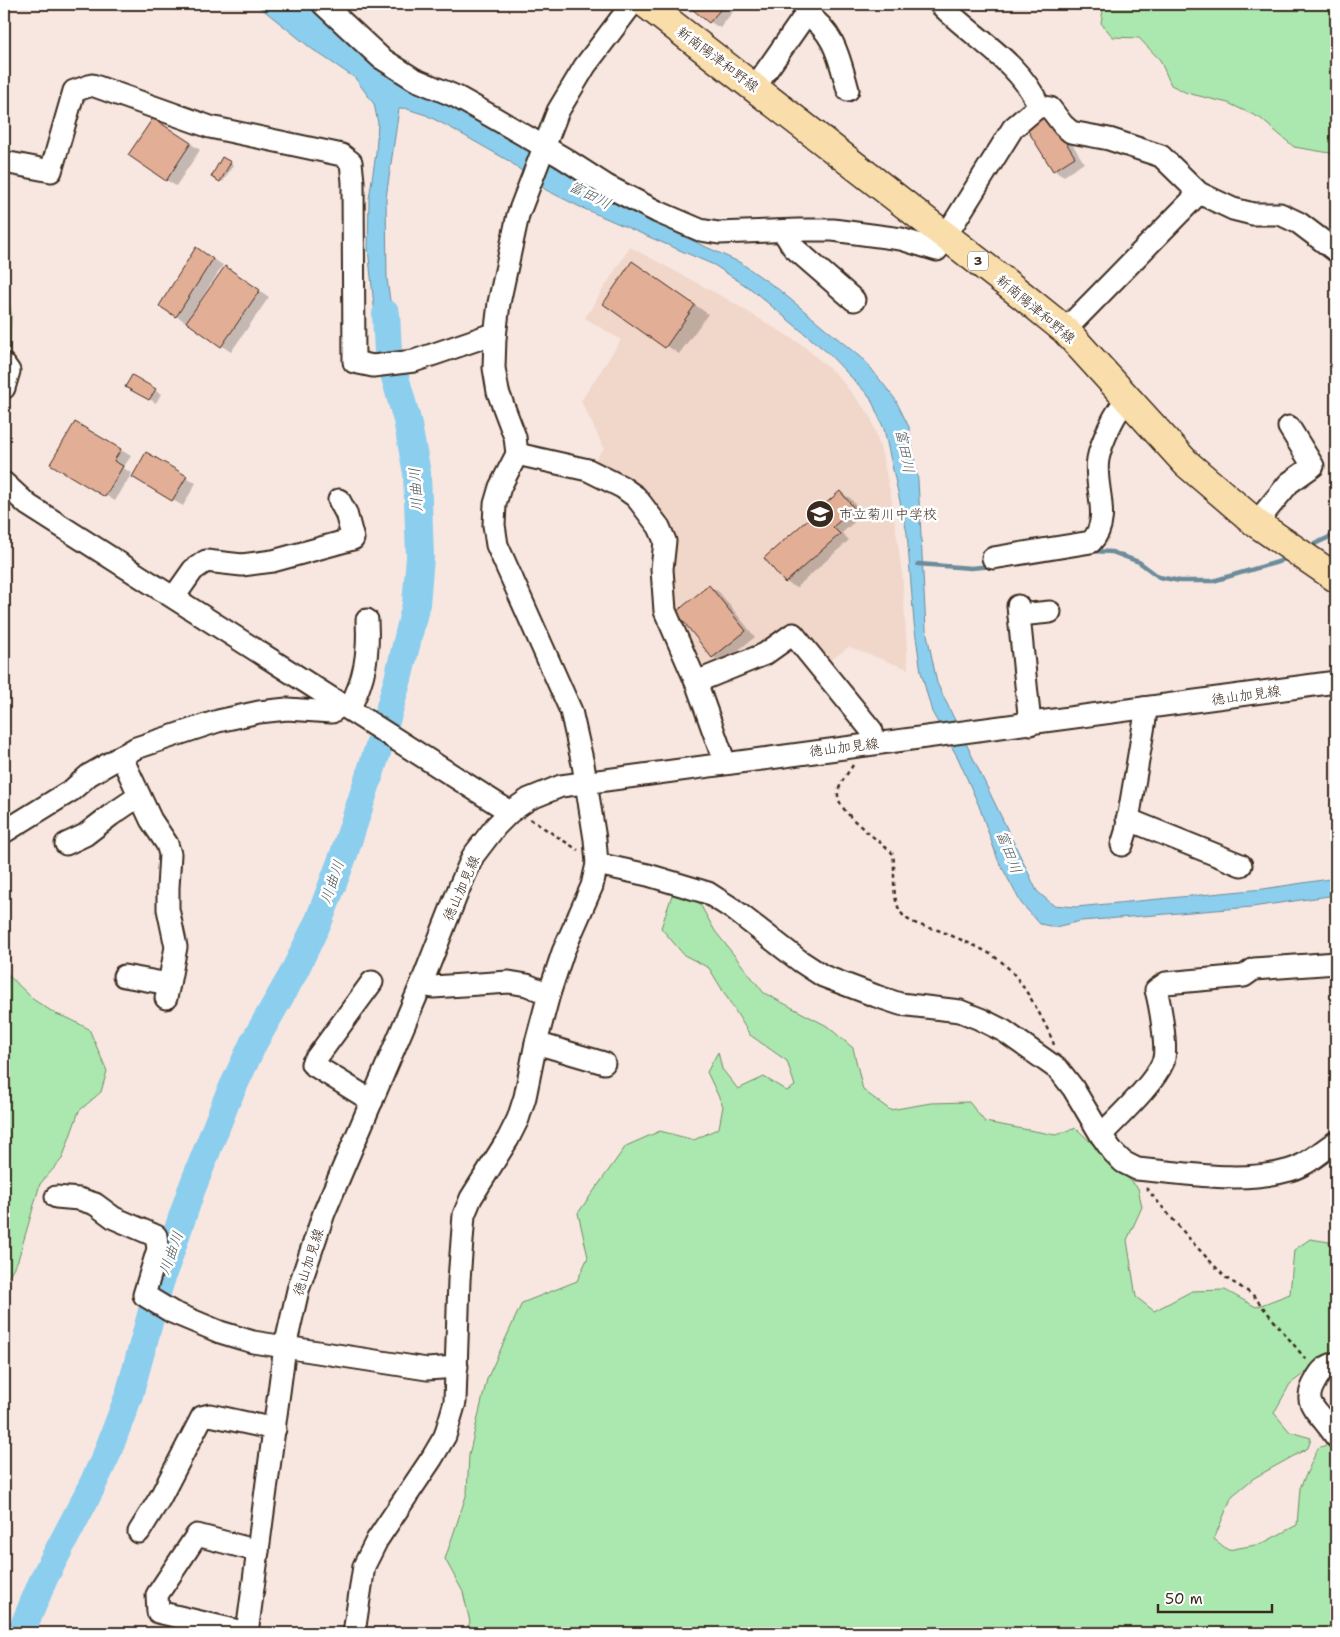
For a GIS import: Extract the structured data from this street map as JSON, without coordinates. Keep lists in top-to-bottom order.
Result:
{
  "streets": {
    "main road": ["新南陽津和野線", "3"],
    "street": ["徳山加見線"]
  },
  "water": ["富田川", "川曲川"],
  "places": {
    "school or university": ["市立菊川中学校"]
  },
  "scale_bar": "50 m"
}
